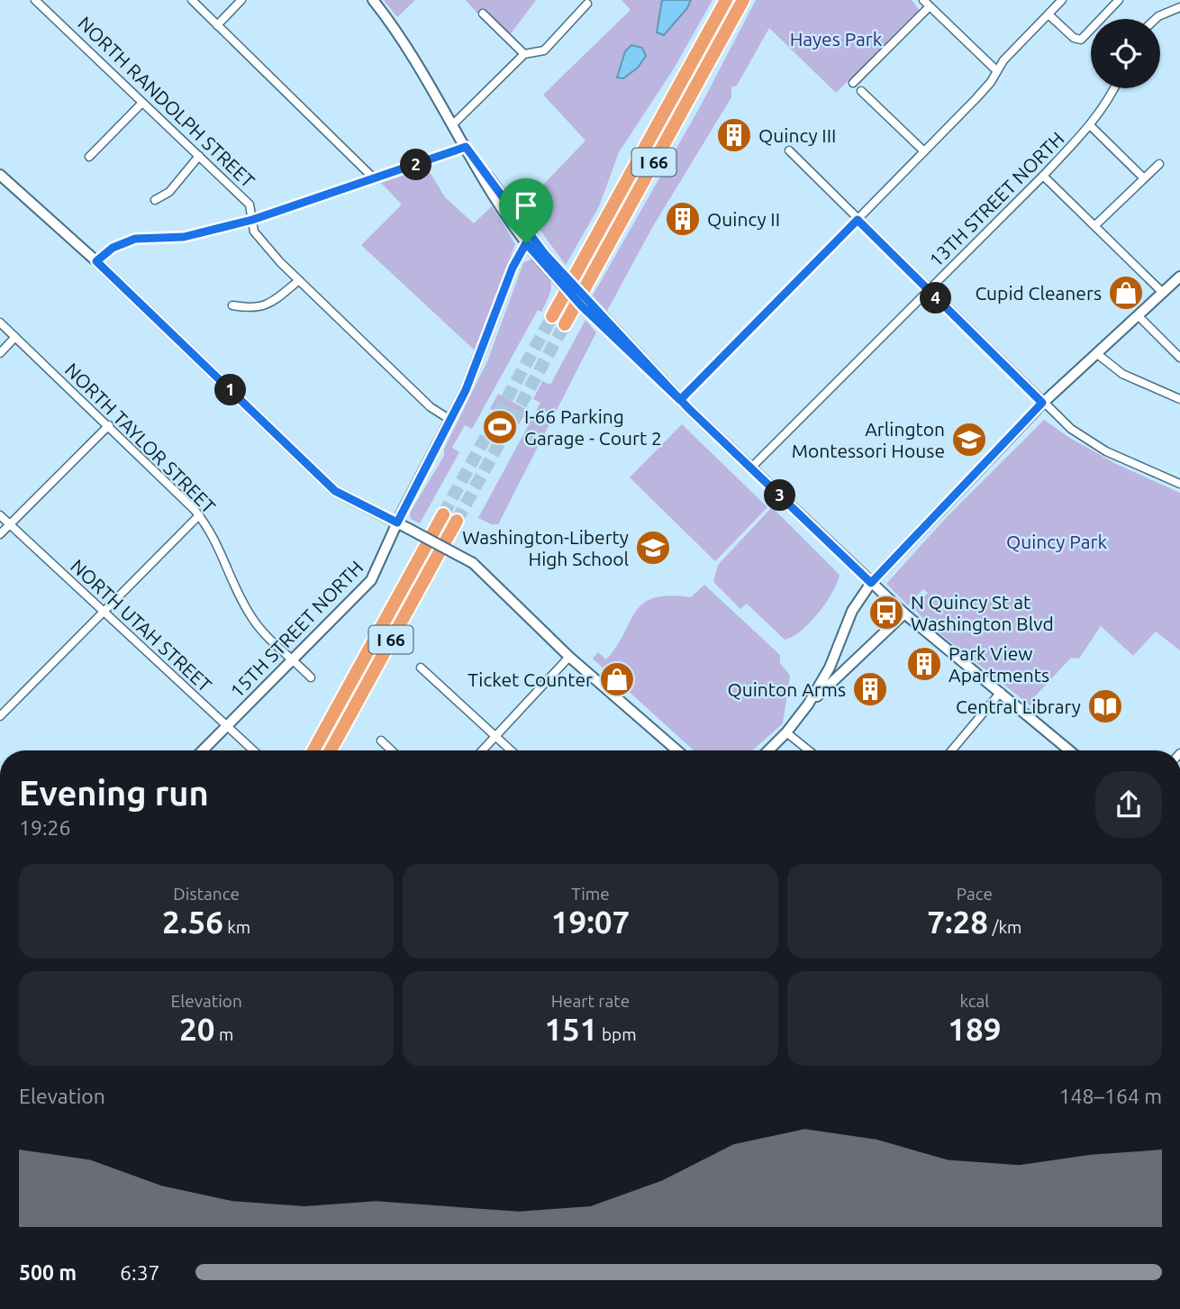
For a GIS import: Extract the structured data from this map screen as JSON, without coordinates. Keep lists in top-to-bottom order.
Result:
{
  "streets": {
    "highway": ["I 66"],
    "main road": ["15TH STREET NORTH"],
    "street": [
      "NORTH RANDOLPH STREET",
      "13TH STREET NORTH",
      "NORTH TAYLOR STREET",
      "NORTH UTAH STREET"
    ]
  },
  "crossings": [
    ["NORTH RANDOLPH STREET", "15TH STREET NORTH"],
    ["NORTH TAYLOR STREET", "15TH STREET NORTH"],
    ["NORTH UTAH STREET", "15TH STREET NORTH"]
  ],
  "parks": ["Hayes Park", "Quincy Park"],
  "places": {
    "building": [
      "Quincy III",
      "Quincy II",
      "Park View Apartments",
      "Quinton Arms"
    ],
    "shop": ["Cupid Cleaners", "Ticket Counter"],
    "sports": ["I-66 Parking Garage - Court 2"],
    "school or university": ["Arlington Montessori House", "Washington-Liberty High School"],
    "bus stop": ["N Quincy St at Washington Blvd"],
    "library": ["Central Library"]
  },
  "page": {
    "pins": [
      "2",
      "4",
      "1",
      "3"
    ],
    "heading": ["Evening run", "19:26"],
    "stats": [
      ["Distance", "2.56 km"],
      ["Time", "19:07"],
      ["Pace", "7:28 /km"],
      ["Elevation", "20 m"],
      ["Heart rate", "151 bpm"],
      ["kcal", "189"]
    ],
    "chart": ["Elevation", "148–164 m"],
    "list": [
      {
        "name": "500 m",
        "note": "6:37"
      }
    ]
  }
}
